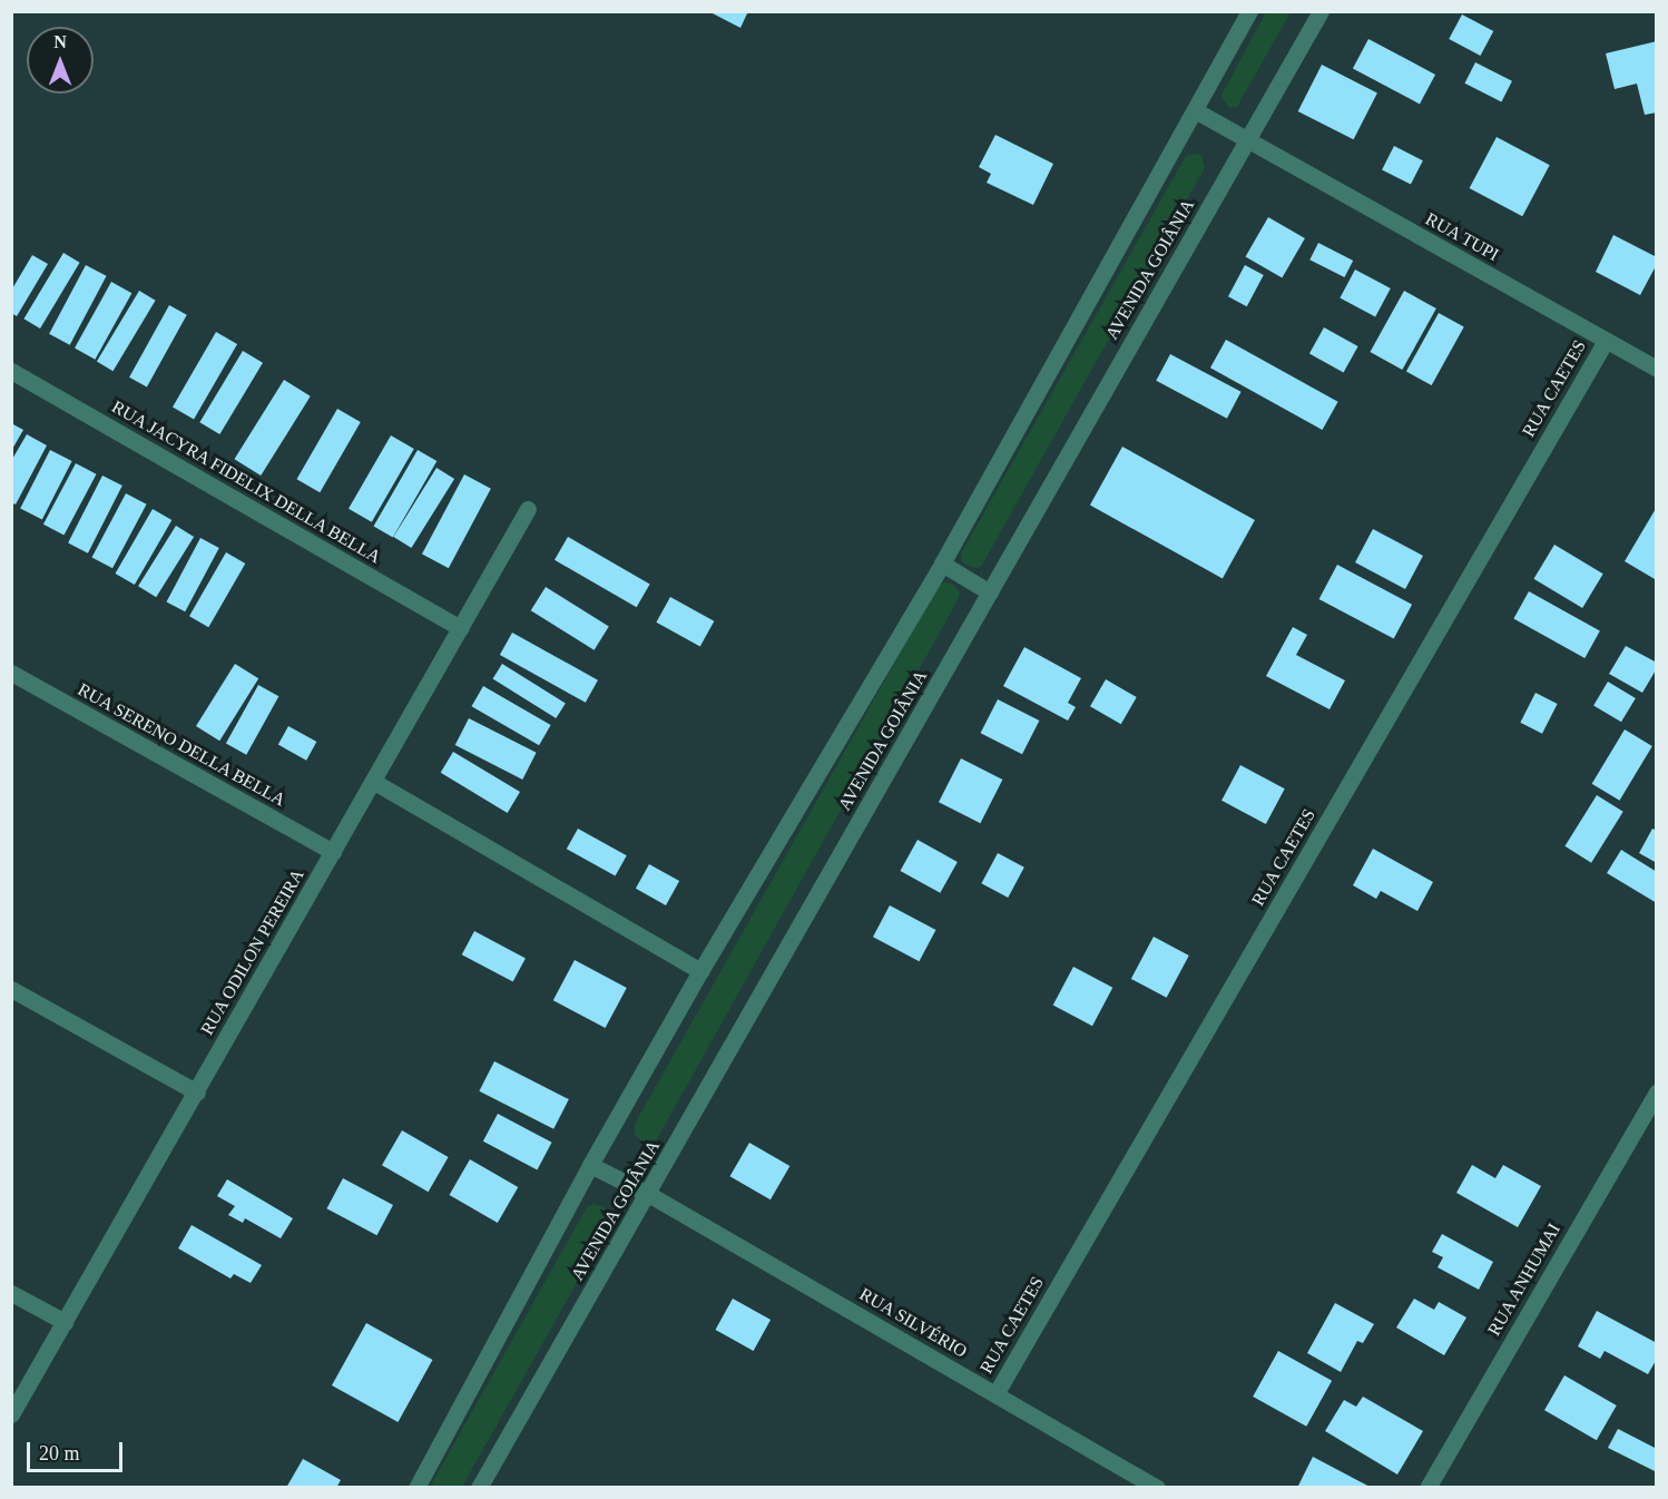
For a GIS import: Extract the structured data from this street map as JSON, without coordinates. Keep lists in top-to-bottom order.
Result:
{
  "streets": {
    "street": [
      "RUA TUPI",
      "AVENIDA GOIÂNIA",
      "RUA CAETES",
      "RUA JACYRA FIDELIX DELLA BELLA",
      "RUA SERENO DELLA BELLA",
      "RUA ODILON PEREIRA",
      "RUA ANHUMAI",
      "RUA SILVÉRIO"
    ]
  },
  "crossings": [
    ["RUA TUPI", "AVENIDA GOIÂNIA"],
    ["RUA TUPI", "RUA CAETES"],
    ["AVENIDA GOIÂNIA", "RUA SILVÉRIO"],
    ["RUA CAETES", "RUA SILVÉRIO"],
    ["RUA JACYRA FIDELIX DELLA BELLA", "RUA ODILON PEREIRA"],
    ["RUA SERENO DELLA BELLA", "RUA ODILON PEREIRA"]
  ],
  "scale_bar": "20 m",
  "north": "top"
}
